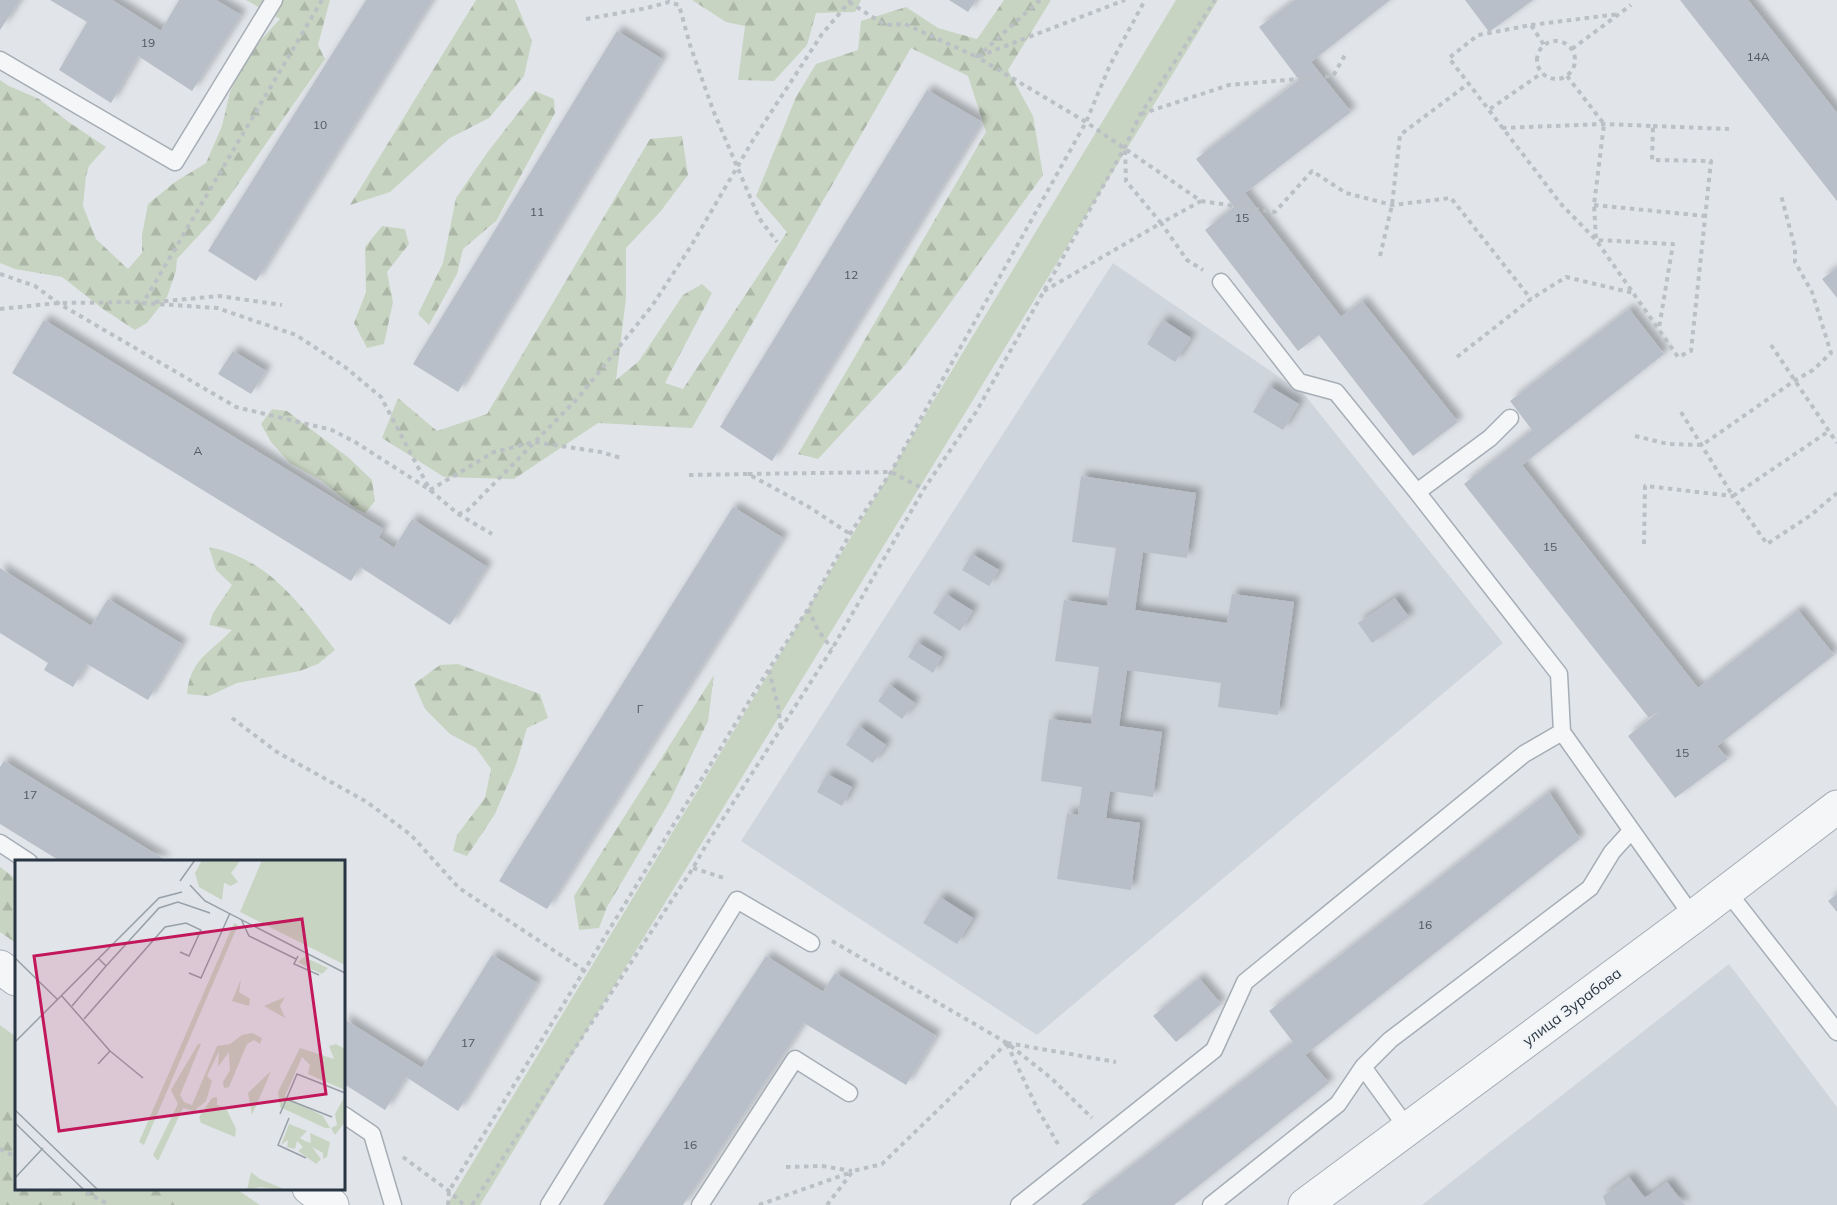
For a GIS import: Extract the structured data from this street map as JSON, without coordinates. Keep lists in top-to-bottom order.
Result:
{
  "streets": {
    "street": ["улица Зурабова"]
  },
  "house_numbers": [
    "19",
    "14А",
    "10",
    "11",
    "15",
    "12",
    "А",
    "15",
    "Г",
    "15",
    "17",
    "16",
    "17",
    "16"
  ]
}
